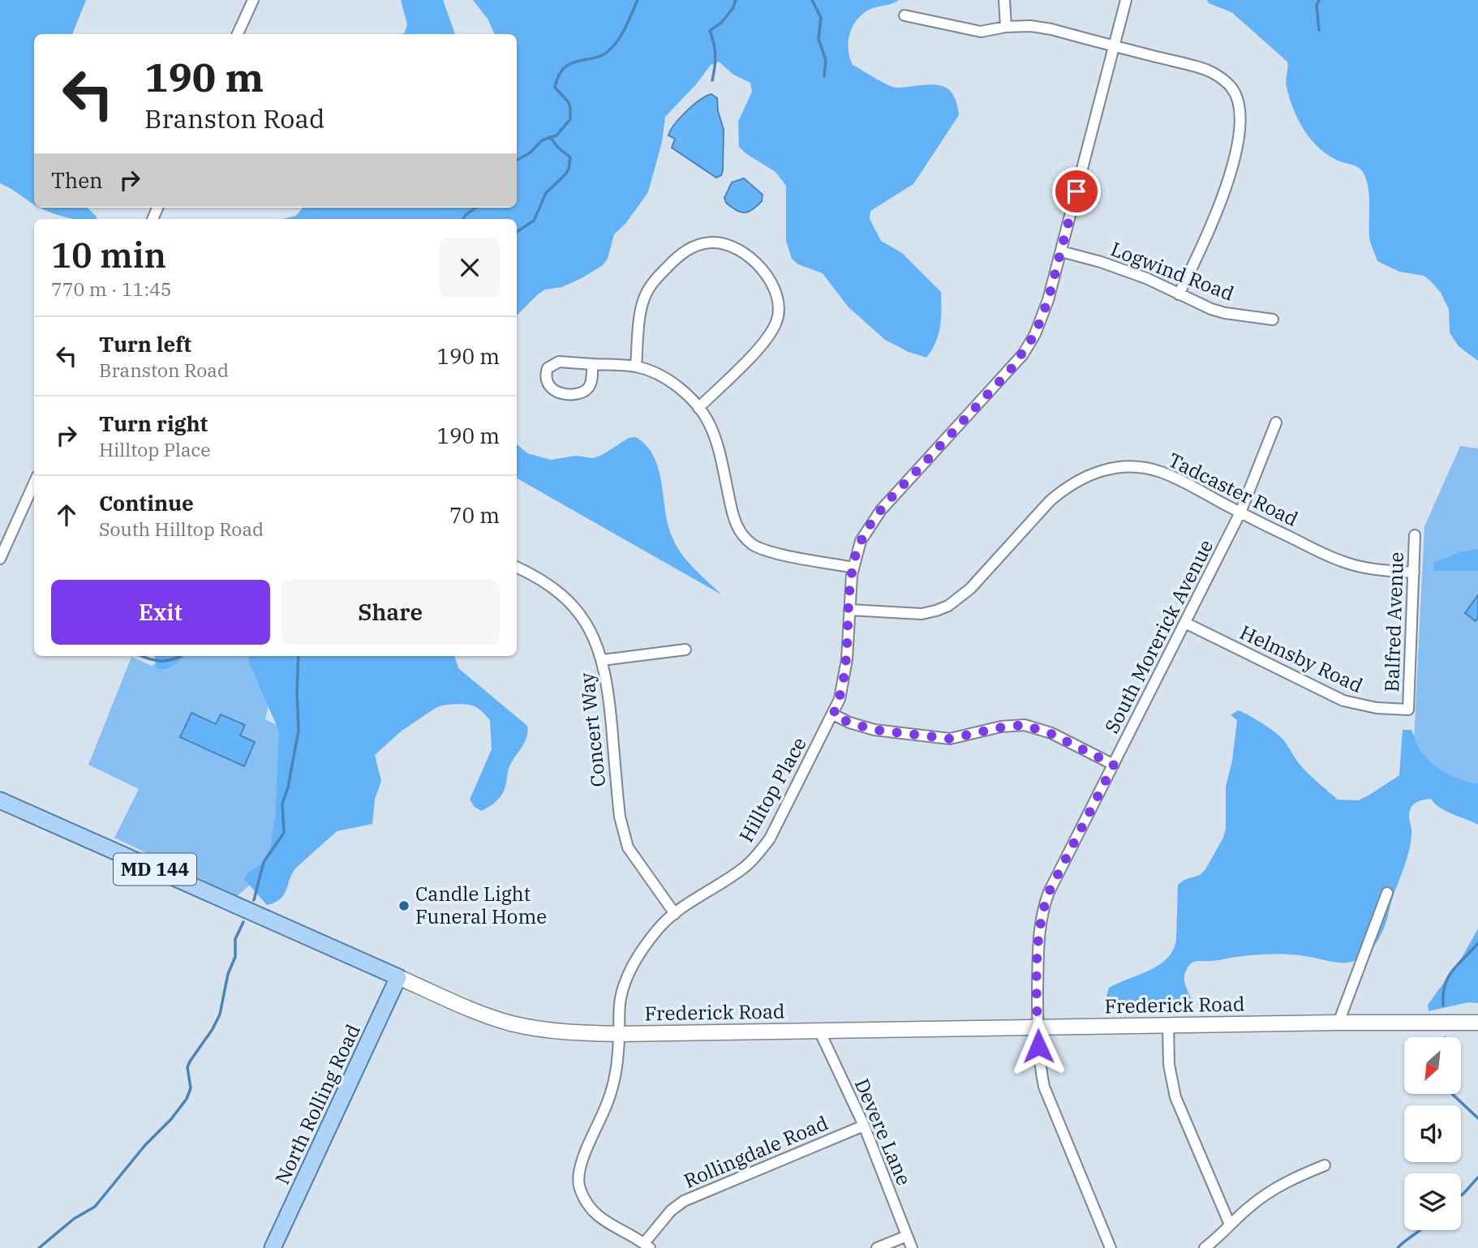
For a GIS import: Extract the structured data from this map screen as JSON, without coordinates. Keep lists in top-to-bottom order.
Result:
{
  "streets": {
    "main road": ["MD 144", "Frederick Road", "North Rolling Road"],
    "street": [
      "Logwind Road",
      "Tadcaster Road",
      "Balfred Avenue",
      "South Morerick Avenue",
      "Helmsby Road",
      "Concert Way",
      "Hilltop Place",
      "Devere Lane",
      "Rollingdale Road"
    ]
  },
  "crossings": [
    ["Logwind Road", "Hilltop Place"],
    ["Tadcaster Road", "Balfred Avenue"],
    ["Tadcaster Road", "South Morerick Avenue"],
    ["Tadcaster Road", "Hilltop Place"],
    ["Balfred Avenue", "Helmsby Road"],
    ["South Morerick Avenue", "Helmsby Road"],
    ["South Morerick Avenue", "Frederick Road"],
    ["Concert Way", "Hilltop Place"],
    ["Hilltop Place", "Frederick Road"],
    ["Hilltop Place", "Rollingdale Road"],
    ["Frederick Road", "North Rolling Road"],
    ["Frederick Road", "Devere Lane"],
    ["Devere Lane", "Rollingdale Road"]
  ],
  "places": ["Candle Light Funeral Home"],
  "north": "bottom left",
  "page": {
    "turn": ["190 m", "Branston Road"],
    "then": "Then",
    "heading": ["10 min", "770 m · 11:45"],
    "list": [
      {
        "name": "Turn left",
        "note": "Branston Road",
        "value": "190 m"
      },
      {
        "name": "Turn right",
        "note": "Hilltop Place",
        "value": "190 m"
      },
      {
        "name": "Continue",
        "note": "South Hilltop Road",
        "value": "70 m"
      }
    ],
    "buttons": ["Exit", "Share"]
  }
}
